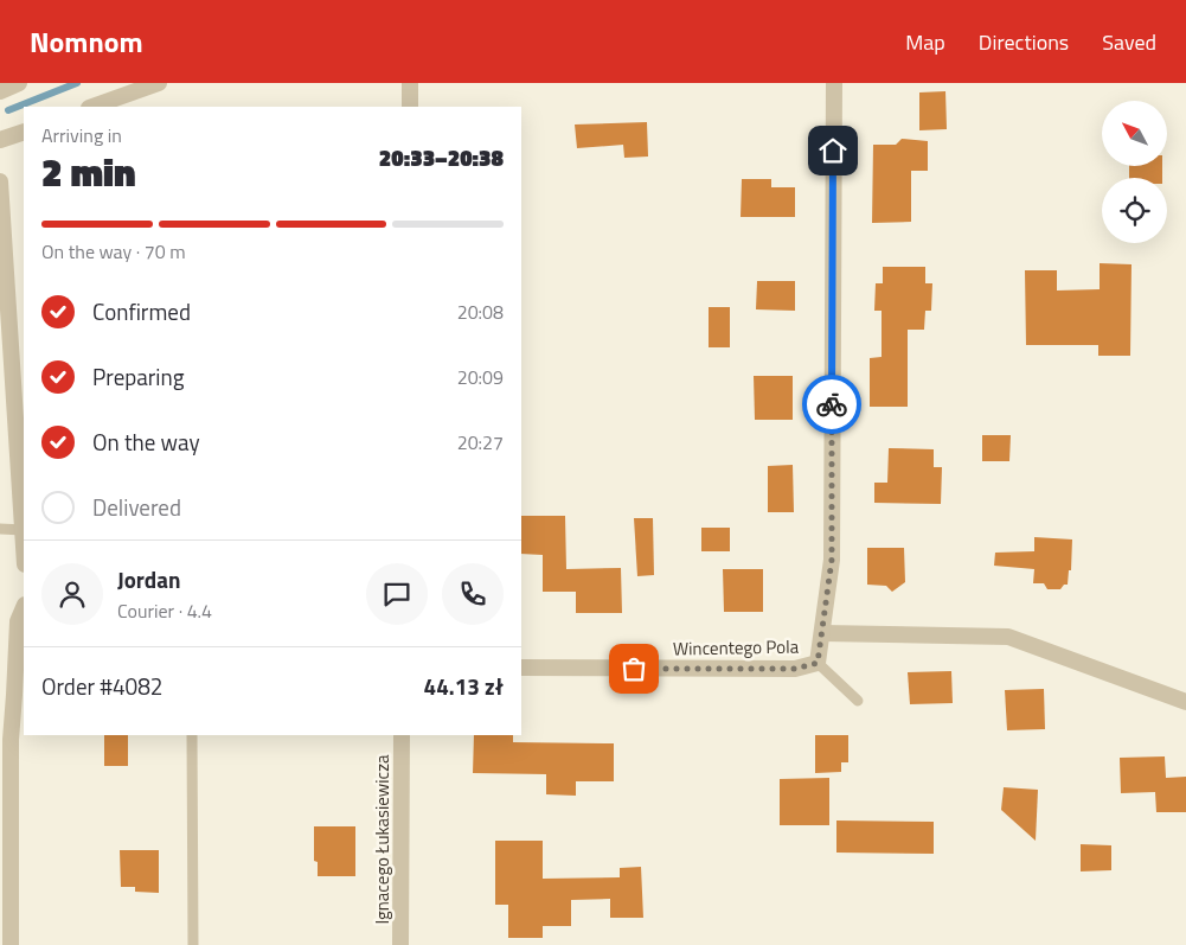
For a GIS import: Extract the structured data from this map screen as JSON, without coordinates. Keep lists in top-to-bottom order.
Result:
{
  "streets": {
    "street": ["Wincentego Pola", "Ignacego Łukasiewicza"]
  },
  "north": "top left",
  "page": {
    "header": "Nomnom",
    "nav": ["Map", "Directions", "Saved"],
    "heading": ["2 min", "Arriving in", "20:33–20:38"],
    "panel": [
      "Jordan",
      "Courier · 4.4",
      "Order #4082",
      "44.13 zł"
    ],
    "bar": "On the way · 70 m",
    "list": [
      ["Confirmed", "20:08"],
      ["Preparing", "20:09"],
      ["On the way", "20:27"],
      "Delivered"
    ]
  }
}
